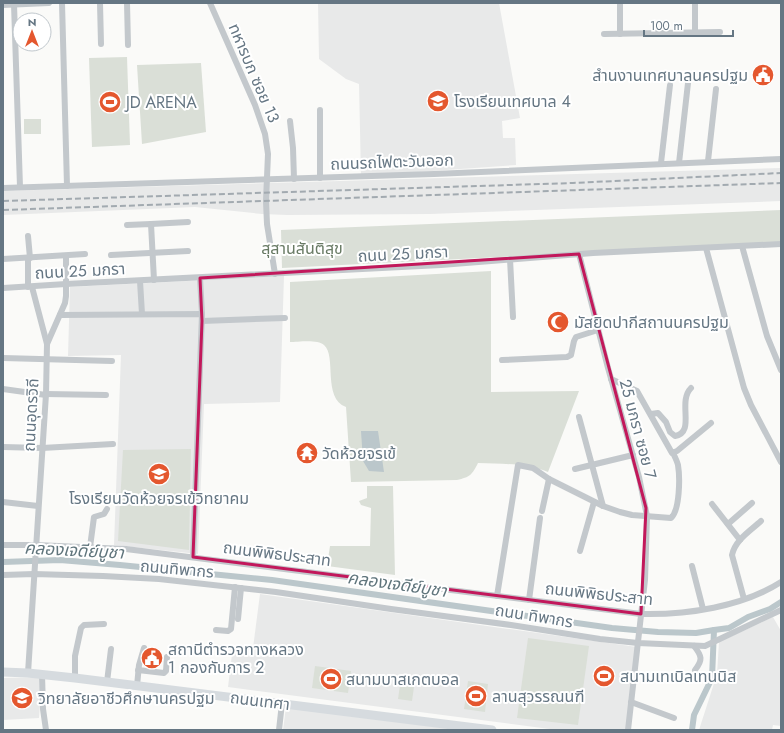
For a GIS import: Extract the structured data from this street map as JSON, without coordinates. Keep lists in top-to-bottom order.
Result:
{
  "streets": {
    "main road": ["ถนนเทศา"],
    "street": [
      "ทหารบก ซอย 13",
      "ถนนรถไฟตะวันออก",
      "ถนน 25 มกรา",
      "ถนนอุดรวิถี",
      "25 มกรา ซอย 7",
      "ถนนพิพิธประสาท",
      "ถนนทิพากร",
      "ถนน ทิพากร"
    ]
  },
  "crossings": [
    ["ทหารบก ซอย 13", "ถนนรถไฟตะวันออก"],
    ["ทหารบก ซอย 13", "ถนน 25 มกรา"],
    ["ถนน 25 มกรา", "ถนนอุดรวิถี"],
    ["ถนน 25 มกรา", "25 มกรา ซอย 7"],
    ["ถนนอุดรวิถี", "ถนนพิพิธประสาท"],
    ["ถนนอุดรวิถี", "ถนนทิพากร"],
    ["ถนนอุดรวิถี", "ถนนเทศา"],
    ["25 มกรา ซอย 7", "ถนนพิพิธประสาท"],
    ["25 มกรา ซอย 7", "ถนน ทิพากร"],
    ["ถนนทิพากร", "ถนน ทิพากร"]
  ],
  "water": ["คลองเจดีย์บูชา"],
  "parks": ["สุสานสันติสุข"],
  "places": {
    "public building": ["สำนงานเทศบาลนครปฐม", "สถานีตำรวจทางหลวง 1 กองกับการ 2"],
    "school or university": ["โรงเรียนเทศบาล 4", "โรงเรียนวัดห้วยจรเข้วิทยาคม", "วิทยาลัยอาชีวศึกษานครปฐม"],
    "sports": [
      "JD ARENA",
      "สนามเทเบิลเทนนิส",
      "สนามบาสเกตบอล",
      "ลานสุวรรณนฑี"
    ],
    "mosque": ["มัสยิดปากีสถานนครปฐม"],
    "temple": ["วัดห้วยจรเข้"]
  },
  "scale_bar": "100 m",
  "north": "top"
}
